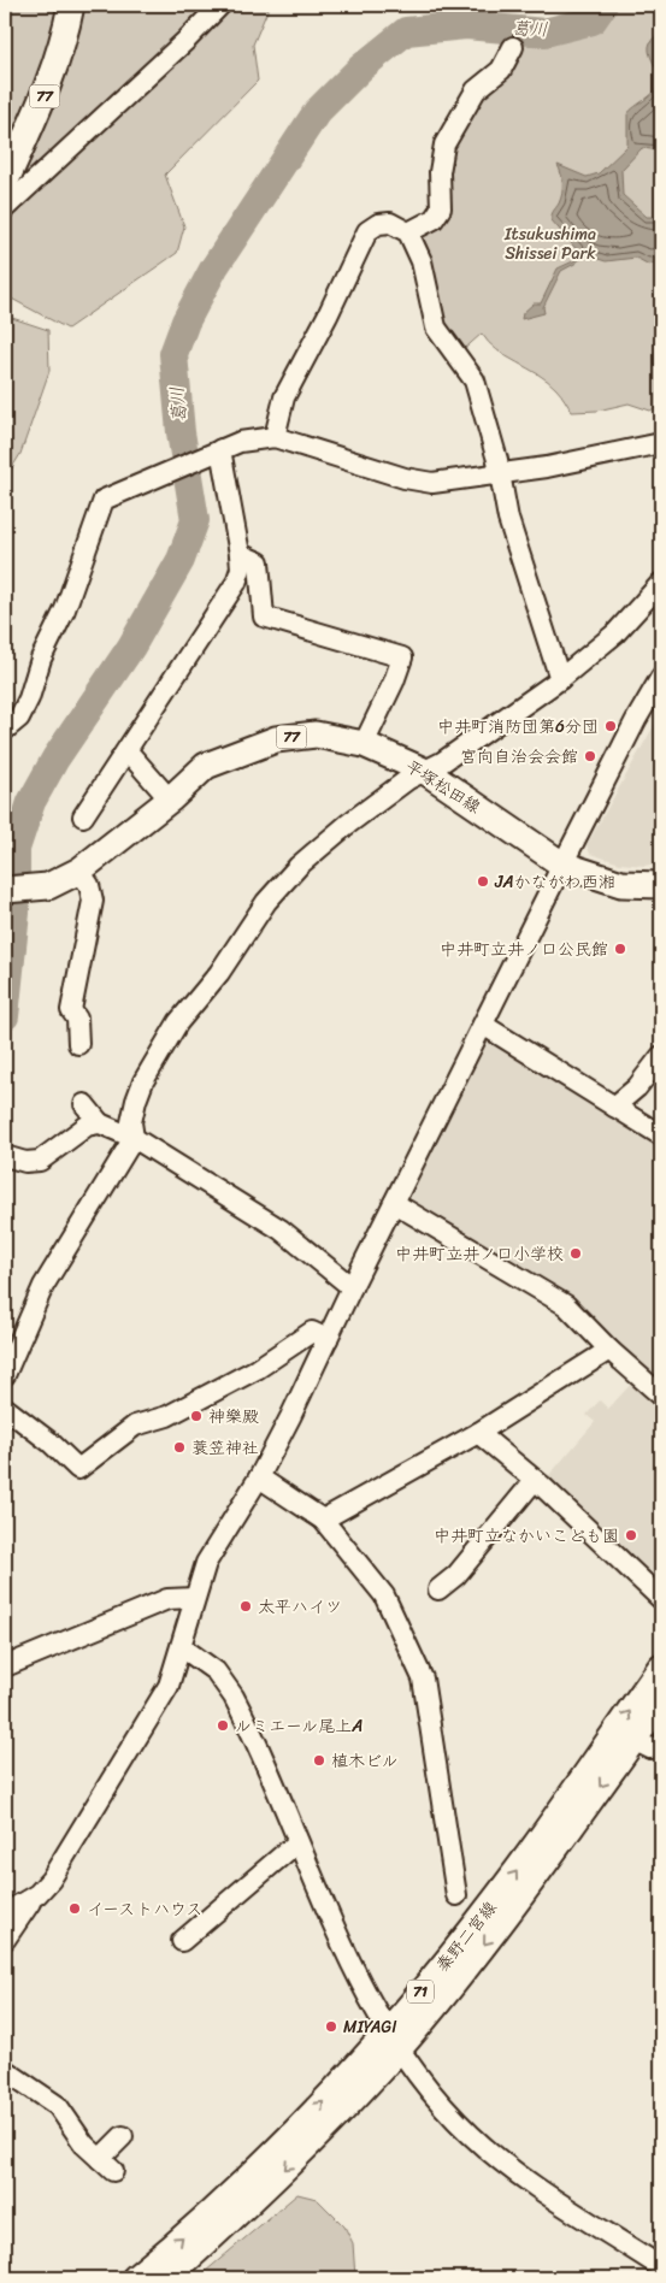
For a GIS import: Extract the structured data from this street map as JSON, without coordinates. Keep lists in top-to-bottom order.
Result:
{
  "streets": {
    "main road": [
      "77",
      "平塚松田線",
      "秦野二宮線",
      "71"
    ]
  },
  "water": ["葛川"],
  "parks": ["Itsukushima Shissei Park"],
  "places": [
    "中井町消防団第6分団",
    "宮向自治会会館",
    "JAかながわ西湘",
    "中井町立井ノ口公民館",
    "中井町立井ノ口小学校",
    "神樂殿",
    "蓑笠神社",
    "中井町立なかいこども園",
    "太平ハイツ",
    "ルミエール尾上A",
    "植木ビル",
    "イーストハウス",
    "MIYAGI"
  ]
}
